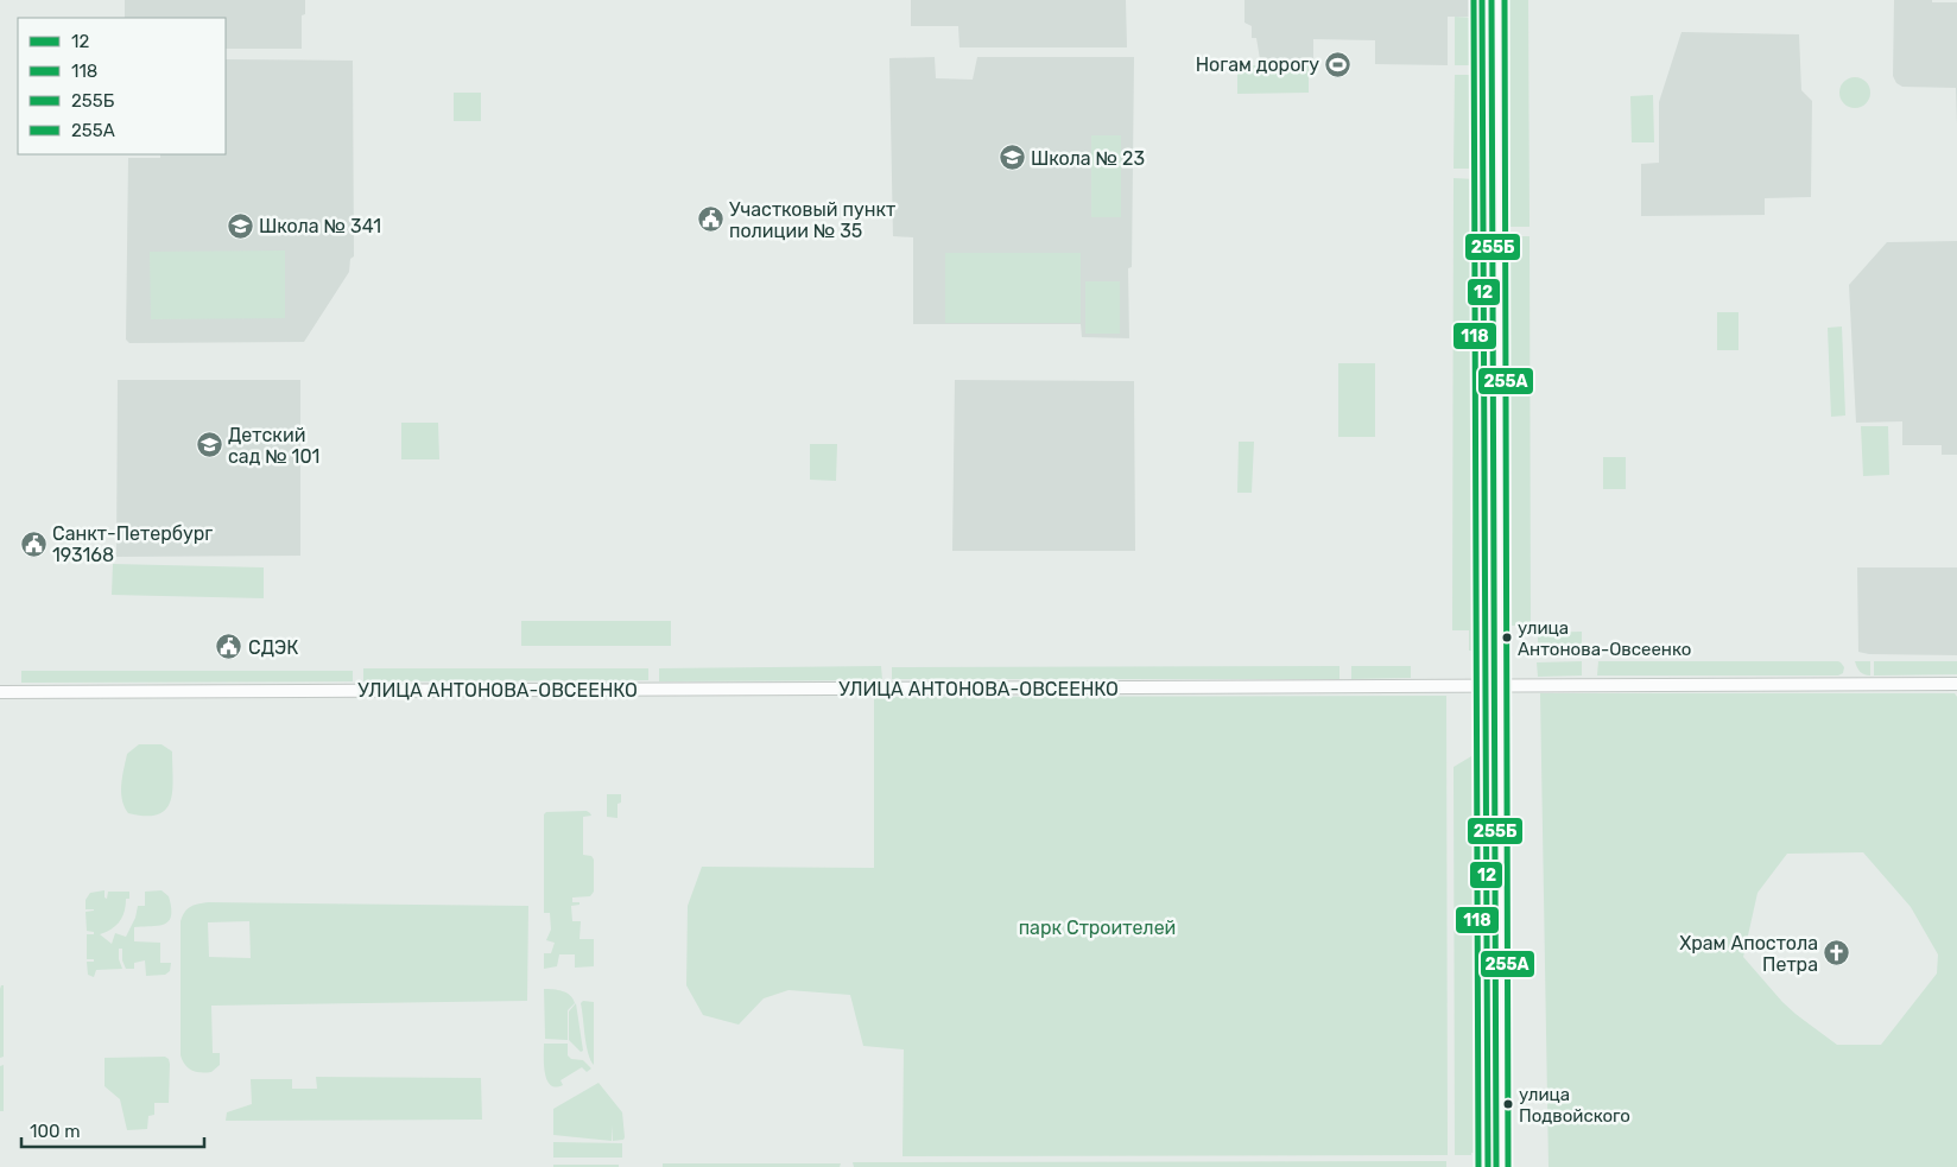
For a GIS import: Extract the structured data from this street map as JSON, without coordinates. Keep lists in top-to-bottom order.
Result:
{
  "streets": {
    "street": ["УЛИЦА АНТОНОВА-ОВСЕЕНКО"]
  },
  "parks": ["парк Строителей"],
  "places": {
    "sports": ["Ногам дорогу"],
    "school or university": ["Школа № 23", "Школа № 341", "Детский сад № 101"],
    "public building": ["Участковый пункт полиции № 35", "Санкт-Петербург 193168", "СДЭК"],
    "other": ["улица Антонова-Овсеенко", "улица Подвойского"],
    "church": ["Храм Апостола Петра"]
  },
  "lines": [
    "transit line 12",
    "transit line 118",
    "transit line 255Б",
    "transit line 255А"
  ],
  "legend": [
    "12",
    "118",
    "255Б",
    "255А"
  ],
  "scale_bar": "100 m"
}
